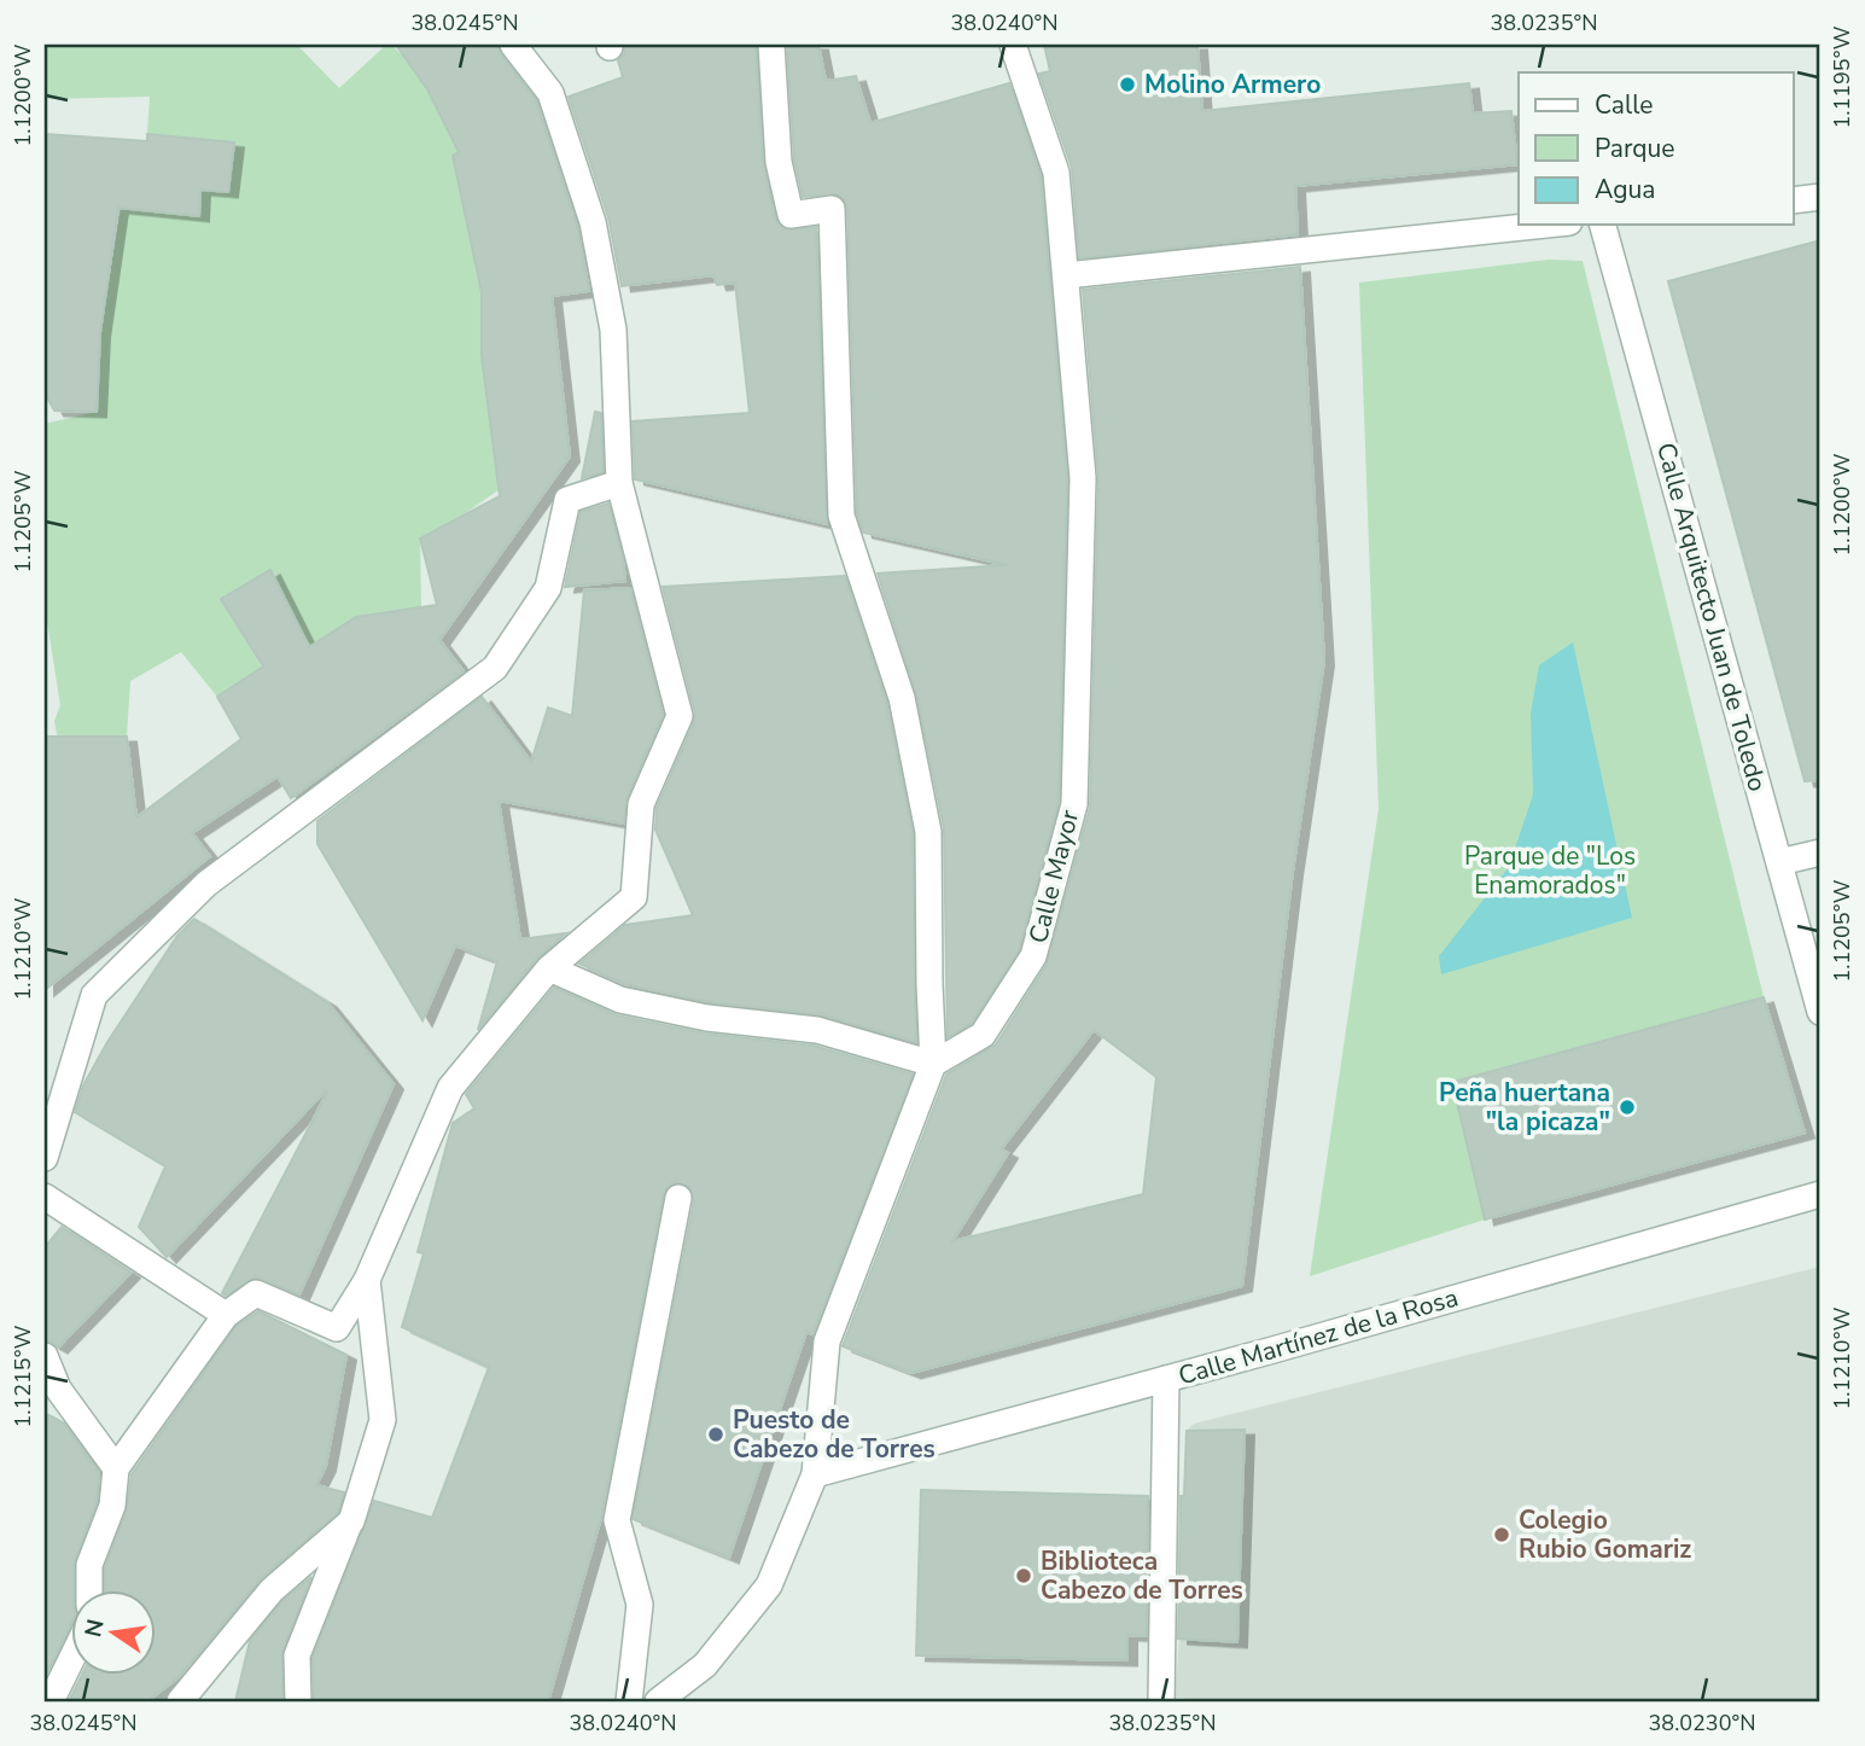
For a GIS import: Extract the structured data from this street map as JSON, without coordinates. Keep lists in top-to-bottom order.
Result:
{
  "streets": {
    "street": ["Calle Arquitecto Juan de Toledo", "Calle Mayor", "Calle Martínez de la Rosa"]
  },
  "parks": ["Parque de \"Los Enamorados\""],
  "places": [
    "Molino Armero",
    "Peña huertana \"la picaza\"",
    "Puesto de Cabezo de Torres",
    "Colegio Rubio Gomariz",
    "Biblioteca Cabezo de Torres"
  ],
  "legend": ["Calle", "Parque", "Agua"],
  "north": "left",
  "coordinates": [
    "38.0245°N",
    "38.0240°N",
    "38.0235°N",
    "1.1195°W",
    "1.1200°W",
    "1.1205°W",
    "1.1210°W",
    "1.1215°W",
    "38.0230°N"
  ]
}
